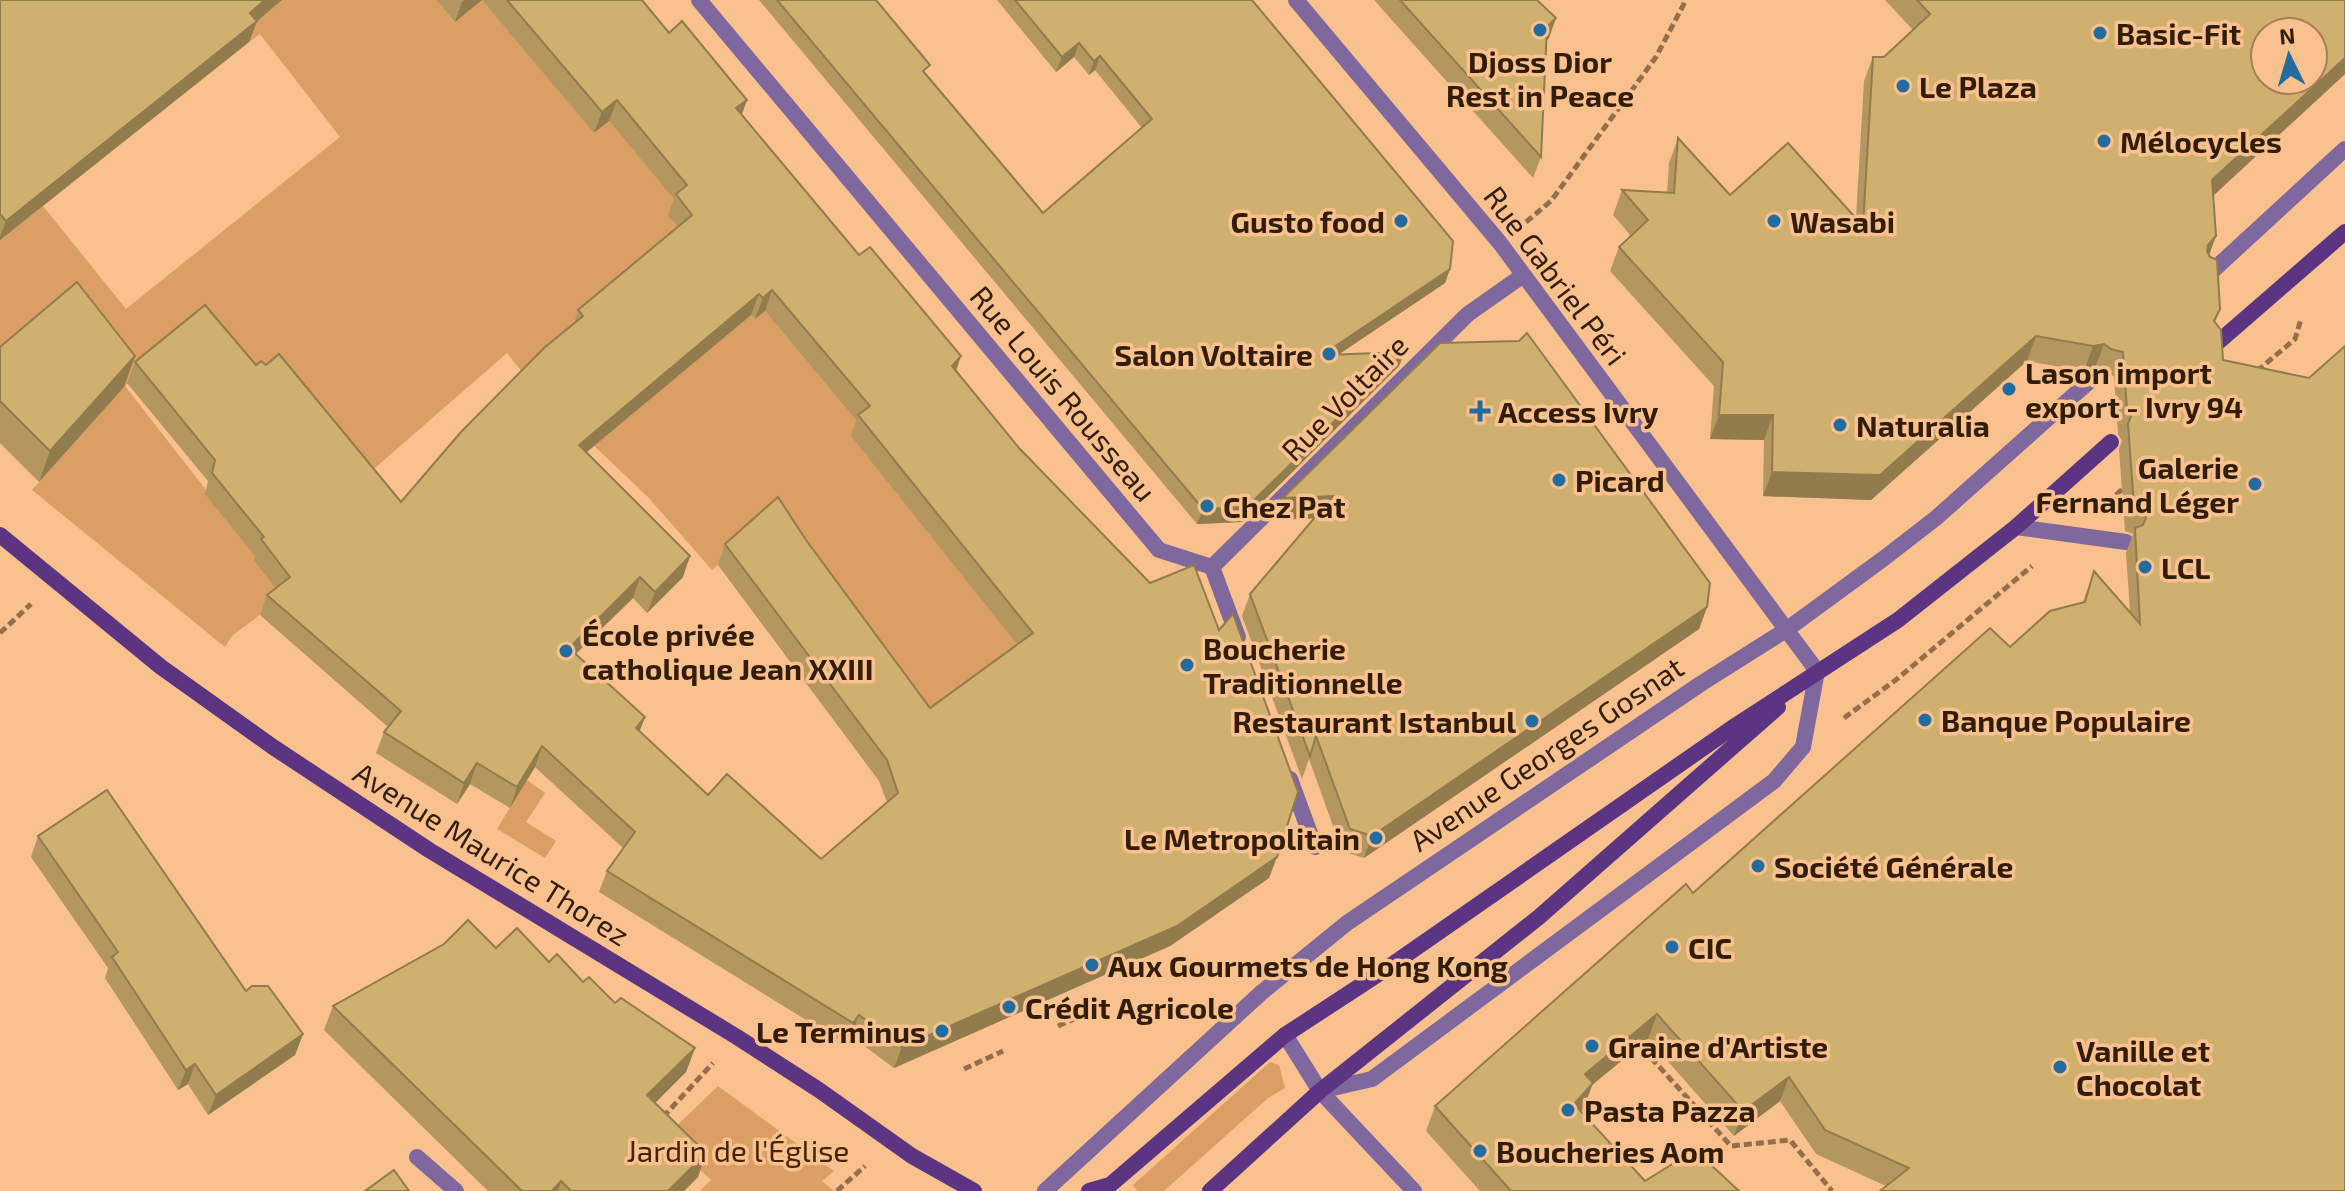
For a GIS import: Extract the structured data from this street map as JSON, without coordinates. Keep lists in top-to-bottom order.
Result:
{
  "streets": {
    "main road": ["Avenue Maurice Thorez"],
    "street": [
      "Rue Gabriel Péri",
      "Rue Louis Rousseau",
      "Rue Voltaire",
      "Avenue Georges Gosnat"
    ]
  },
  "crossings": [
    ["Rue Gabriel Péri", "Rue Voltaire"],
    ["Rue Gabriel Péri", "Avenue Georges Gosnat"],
    ["Rue Louis Rousseau", "Rue Voltaire"]
  ],
  "parks": ["Jardin de l'Église"],
  "places": {
    "other": [
      "Djoss Dior Rest in Peace",
      "Basic-Fit",
      "Le Plaza",
      "Mélocycles",
      "Gusto food",
      "Wasabi",
      "Salon Voltaire",
      "Lason import export - Ivry 94",
      "Naturalia",
      "Picard",
      "Galerie Fernand Léger",
      "Chez Pat",
      "LCL",
      "École privée catholique Jean XXIII",
      "Boucherie Traditionnelle",
      "Banque Populaire",
      "Restaurant Istanbul",
      "Le Metropolitain",
      "Société Générale",
      "CIC",
      "Aux Gourmets de Hong Kong",
      "Crédit Agricole",
      "Le Terminus",
      "Graine d'Artiste",
      "Vanille et Chocolat",
      "Pasta Pazza",
      "Boucheries Aom"
    ],
    "health": ["Access Ivry"]
  },
  "north": "top"
}
